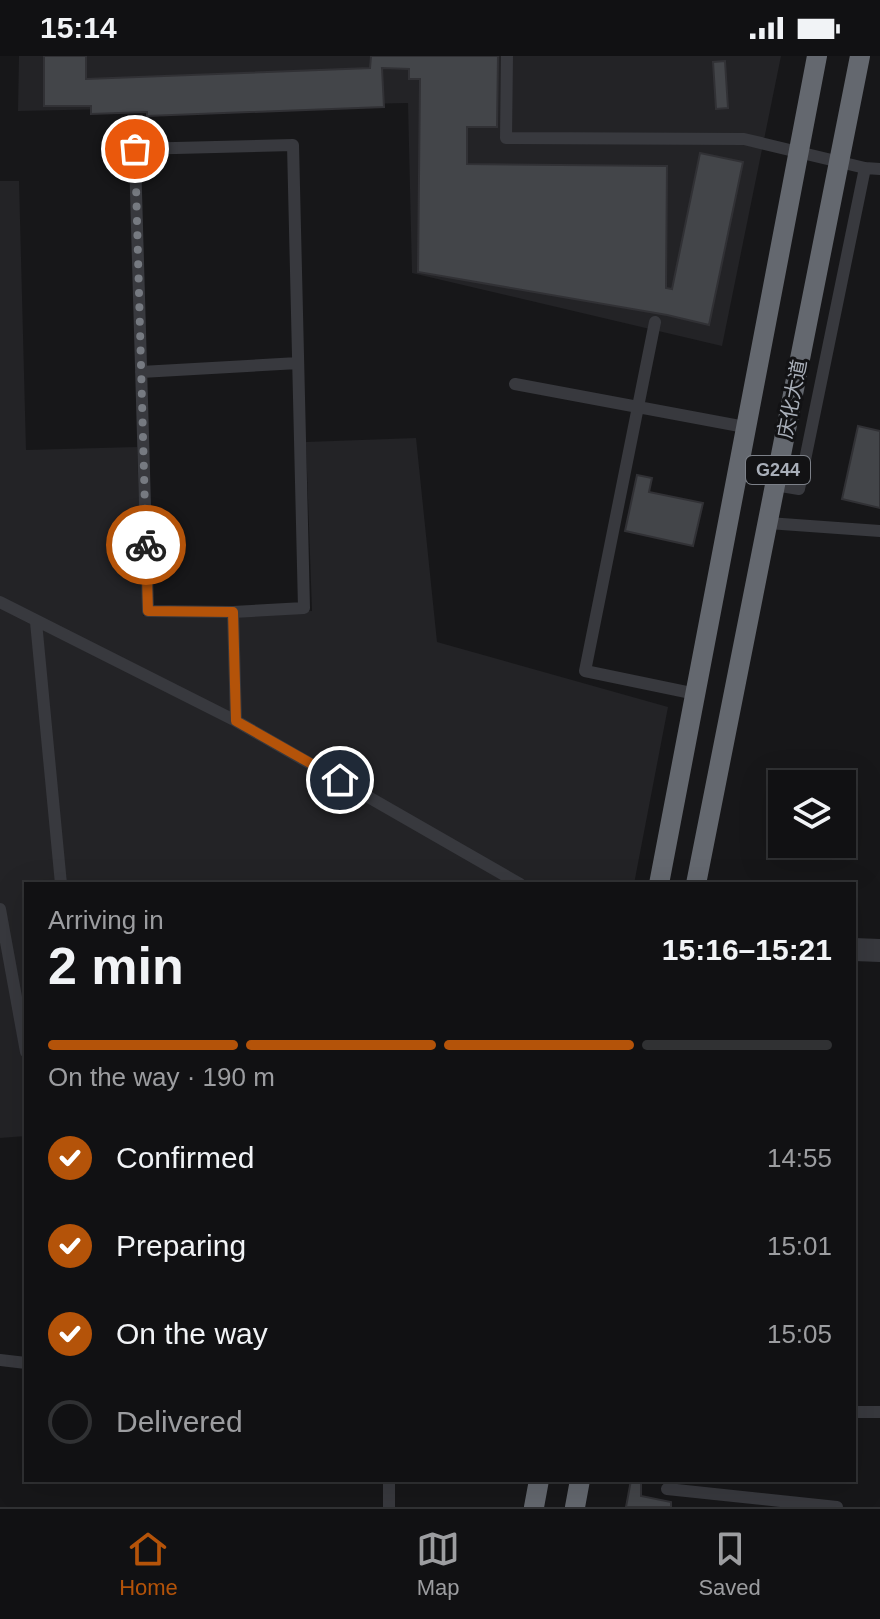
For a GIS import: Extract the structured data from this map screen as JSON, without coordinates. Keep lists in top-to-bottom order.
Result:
{
  "streets": {
    "highway": ["庆化大道", "G244"]
  },
  "page": {
    "status": "15:14",
    "heading": ["2 min", "Arriving in", "15:16–15:21"],
    "bar": "On the way · 190 m",
    "list": [
      ["Confirmed", "14:55"],
      ["Preparing", "15:01"],
      ["On the way", "15:05"],
      "Delivered"
    ],
    "tabs": ["Home", "Map", "Saved"]
  }
}
